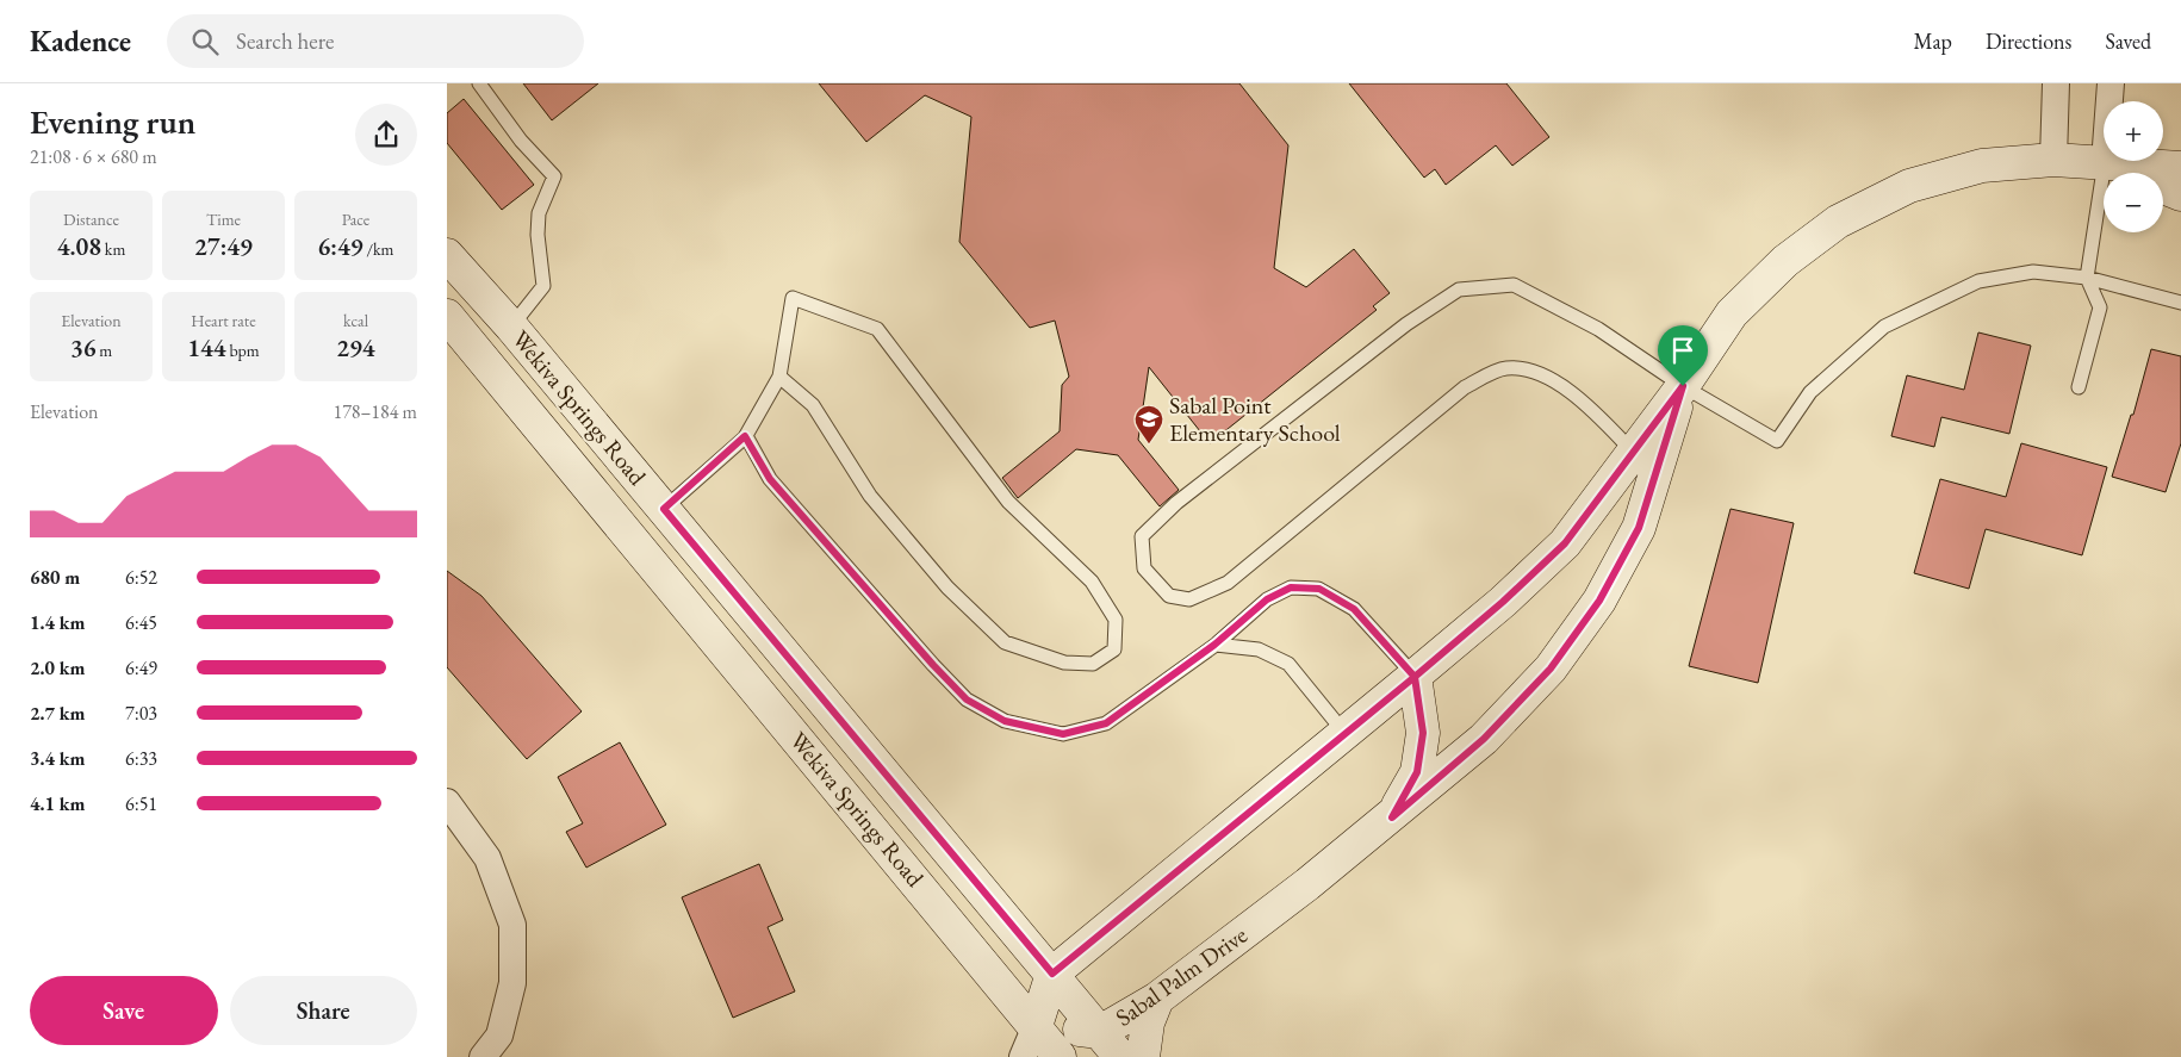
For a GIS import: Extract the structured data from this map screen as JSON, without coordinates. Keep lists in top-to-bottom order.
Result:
{
  "streets": {
    "street": ["Wekiva Springs Road", "Sabal Palm Drive"]
  },
  "crossings": [
    ["Wekiva Springs Road", "Sabal Palm Drive"]
  ],
  "places": {
    "school or university": ["Sabal Point Elementary School"]
  },
  "page": {
    "header": "Kadence",
    "search": "Search here",
    "nav": ["Map", "Directions", "Saved"],
    "heading": ["Evening run", "21:08 · 6 × 680 m"],
    "map_buttons": ["+", "−"],
    "stats": [
      ["Distance", "4.08 km"],
      ["Time", "27:49"],
      ["Pace", "6:49 /km"],
      ["Elevation", "36 m"],
      ["Heart rate", "144 bpm"],
      ["kcal", "294"]
    ],
    "chart": ["Elevation", "178–184 m"],
    "list": [
      {
        "name": "680 m",
        "note": "6:52"
      },
      {
        "name": "1.4 km",
        "note": "6:45"
      },
      {
        "name": "2.0 km",
        "note": "6:49"
      },
      {
        "name": "2.7 km",
        "note": "7:03"
      },
      {
        "name": "3.4 km",
        "note": "6:33"
      },
      {
        "name": "4.1 km",
        "note": "6:51"
      }
    ],
    "buttons": ["Save", "Share"]
  }
}
